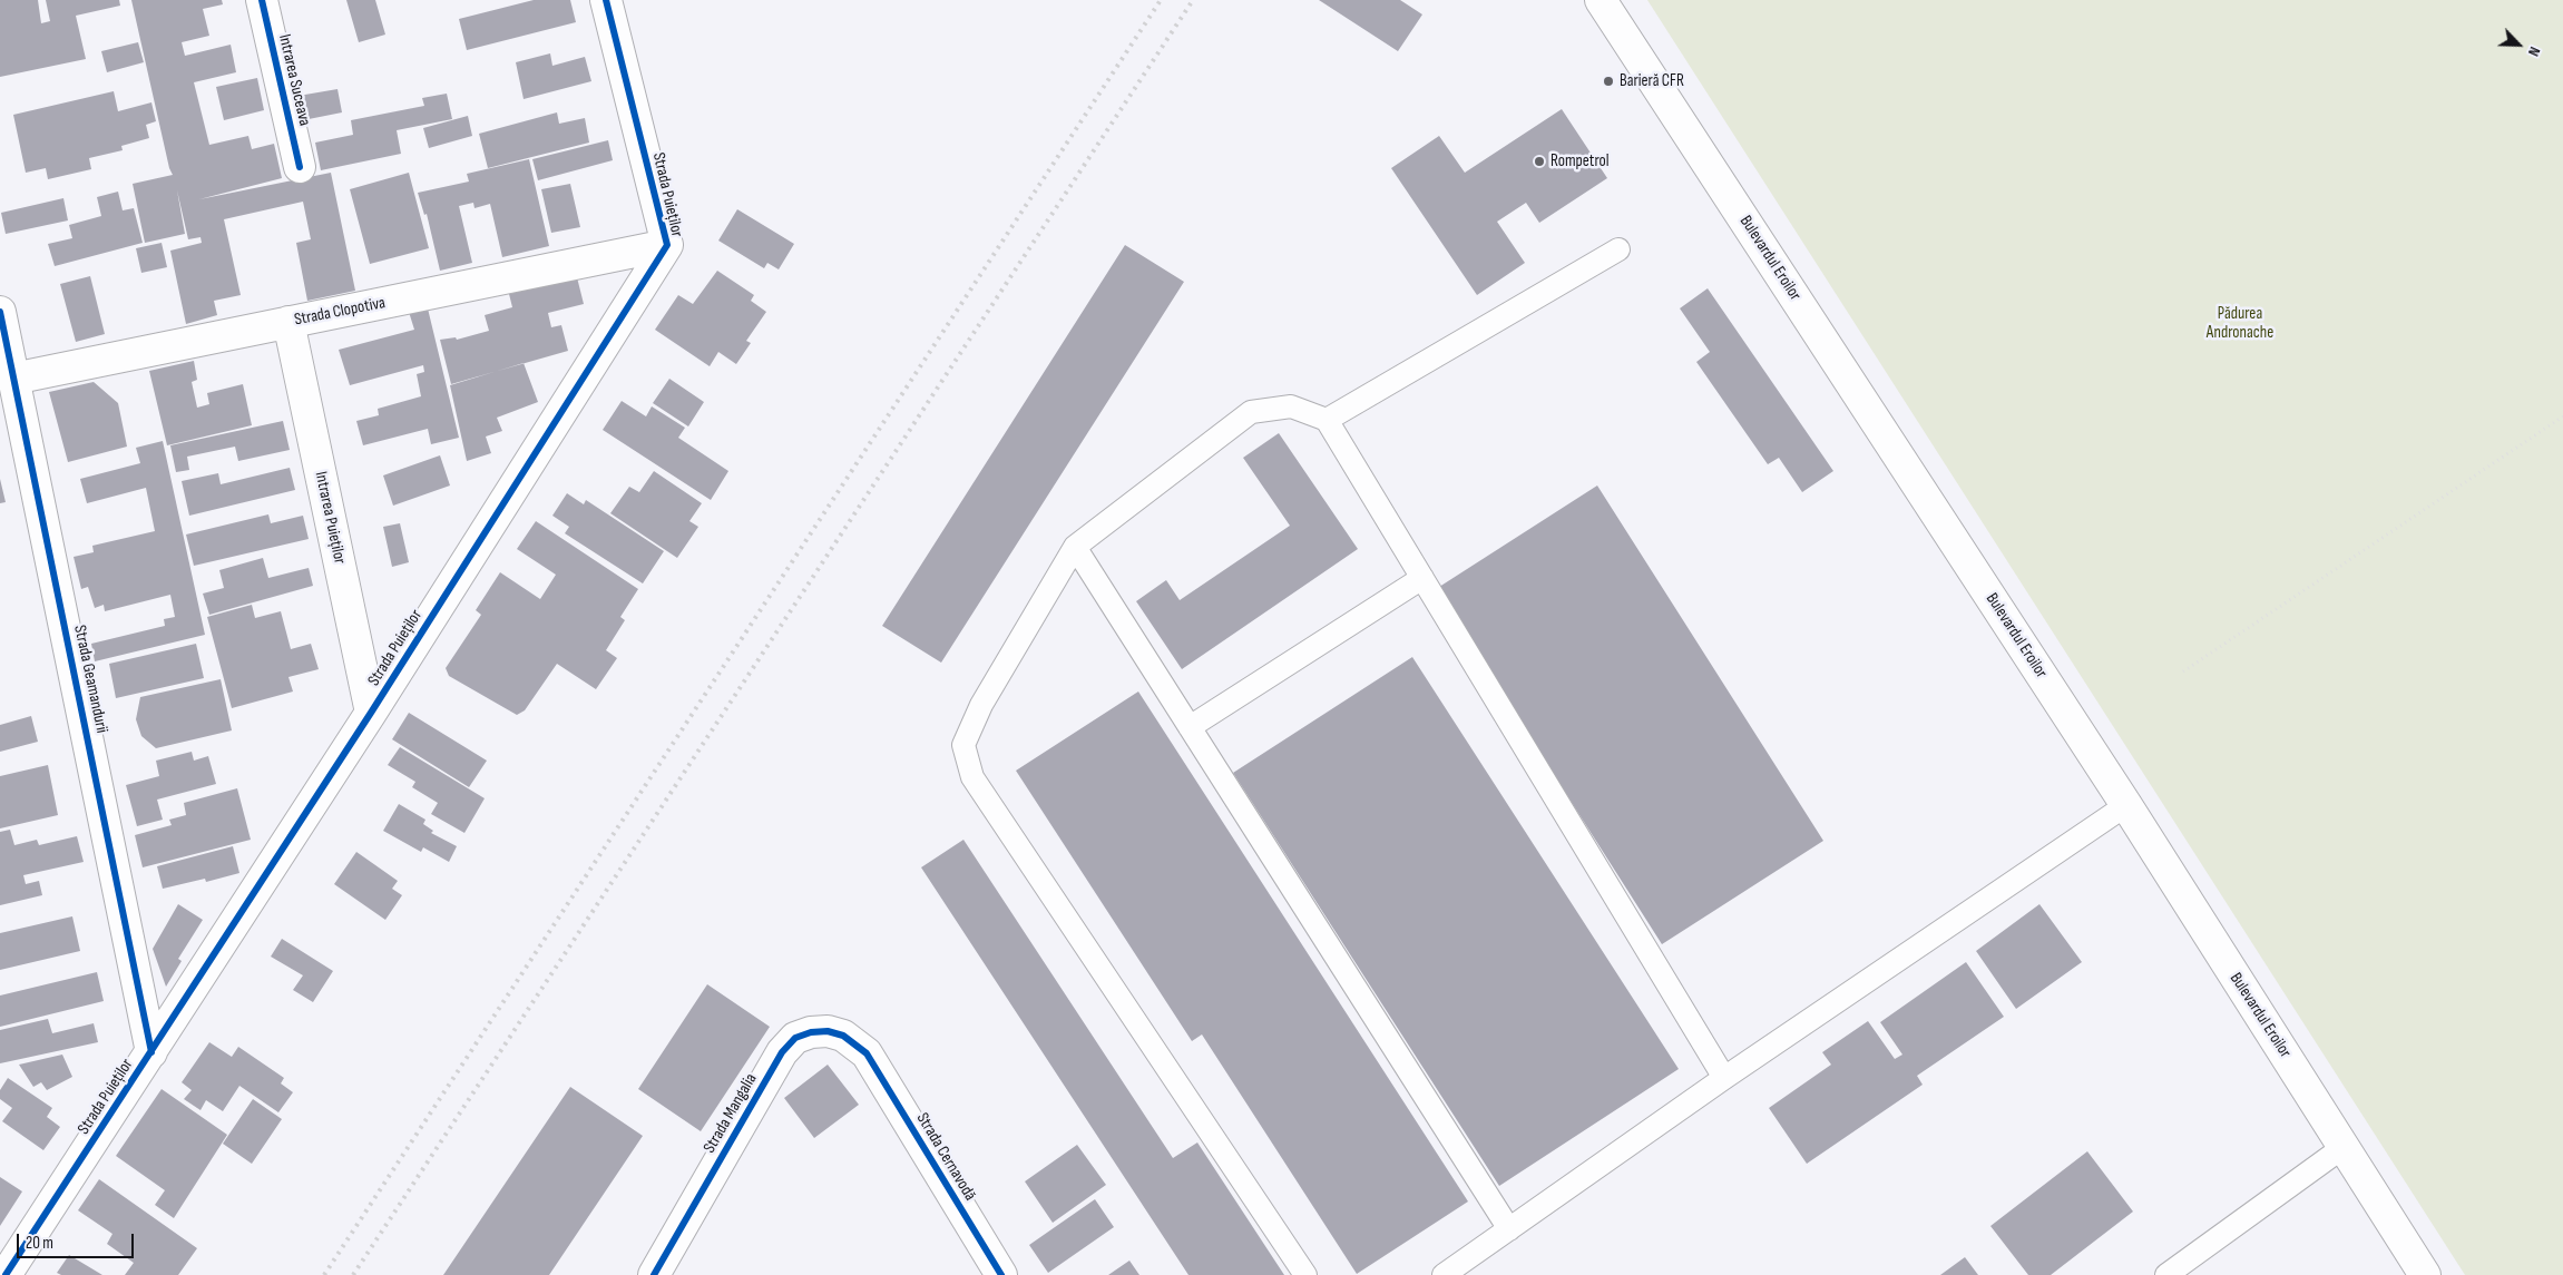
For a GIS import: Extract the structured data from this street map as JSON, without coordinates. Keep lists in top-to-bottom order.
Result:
{
  "streets": {
    "street": [
      "Intrarea Suceava",
      "Strada Puieților",
      "Bulevardul Eroilor",
      "Strada Clopotiva",
      "Intrarea Puieților",
      "Strada Geamandurii",
      "Strada Mangalia",
      "Strada Cernavodă"
    ]
  },
  "crossings": [
    ["Strada Puieților", "Strada Clopotiva"],
    ["Strada Puieților", "Intrarea Puieților"],
    ["Strada Puieților", "Strada Geamandurii"],
    ["Strada Clopotiva", "Intrarea Puieților"],
    ["Strada Clopotiva", "Strada Geamandurii"],
    ["Strada Mangalia", "Strada Cernavodă"]
  ],
  "parks": ["Pădurea Andronache"],
  "places": ["Barieră CFR", "Rompetrol"],
  "scale_bar": "20 m",
  "north": "bottom right"
}
